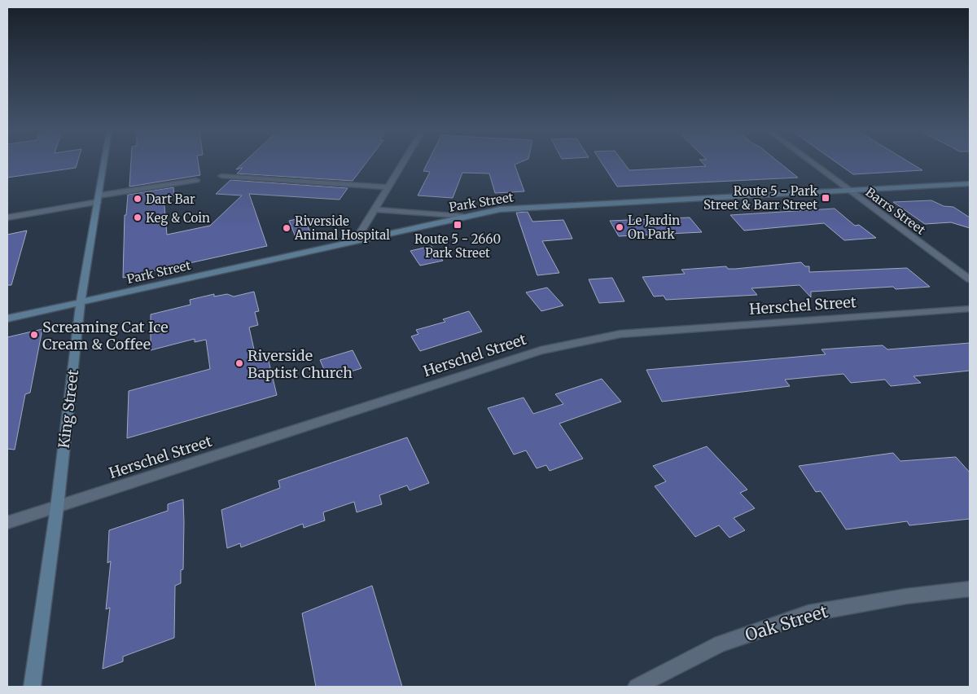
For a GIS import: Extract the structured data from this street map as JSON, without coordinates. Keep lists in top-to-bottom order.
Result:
{
  "streets": {
    "street": [
      "Park Street",
      "Barrs Street",
      "Herschel Street",
      "King Street",
      "Oak Street"
    ]
  },
  "crossings": [
    ["Park Street", "Barrs Street"],
    ["Park Street", "King Street"],
    ["Herschel Street", "King Street"]
  ],
  "places": {
    "transit": ["Route 5 - Park Street & Barr Street", "Route 5 - 2660 Park Street"],
    "other": [
      "Dart Bar",
      "Keg & Coin",
      "Le Jardin On Park",
      "Riverside Animal Hospital",
      "Screaming Cat Ice Cream & Coffee",
      "Riverside Baptist Church"
    ]
  }
}
